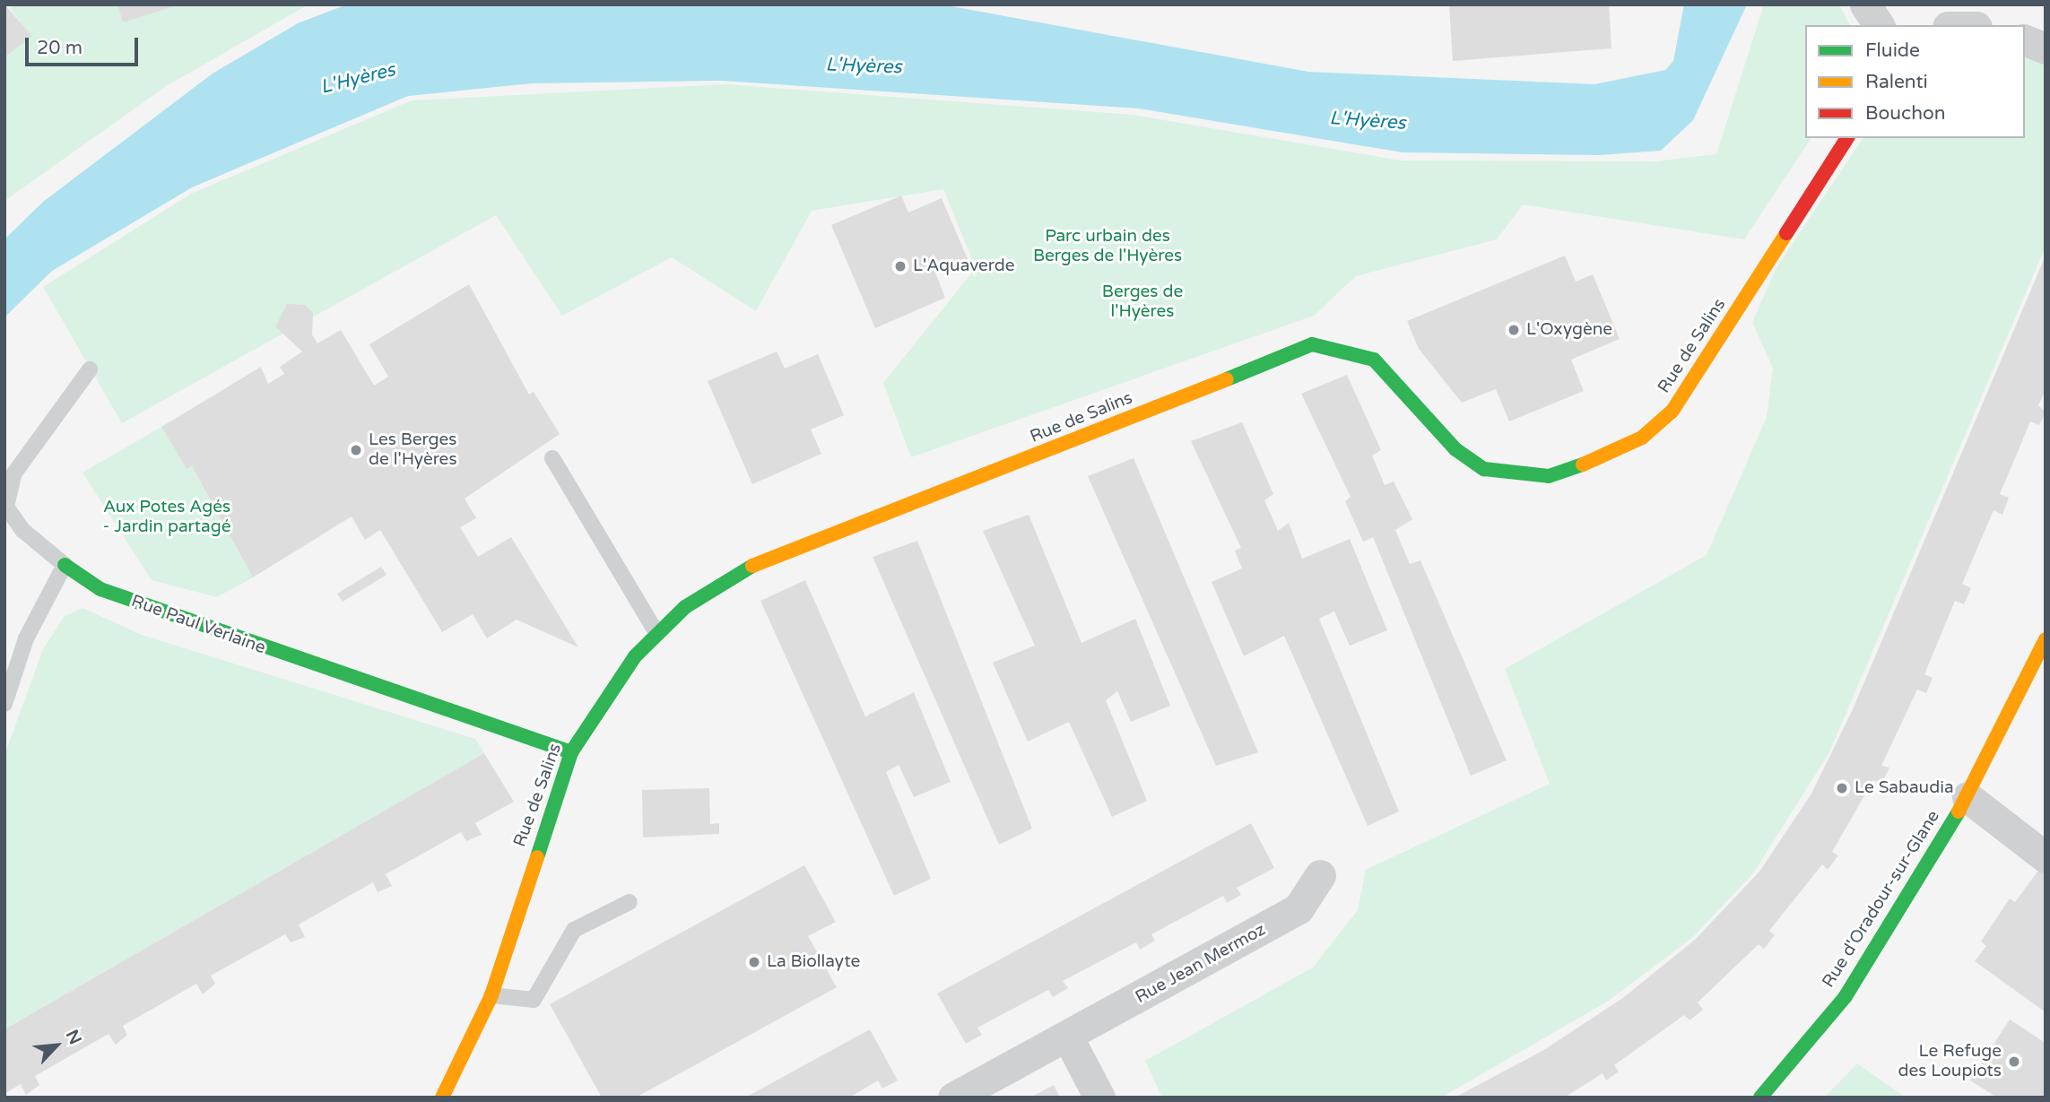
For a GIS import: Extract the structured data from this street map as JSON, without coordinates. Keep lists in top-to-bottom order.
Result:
{
  "streets": {
    "street": [
      "Rue de Salins",
      "Rue Paul Verlaine",
      "Rue d'Oradour-sur-Glane",
      "Rue Jean Mermoz"
    ]
  },
  "crossings": [
    ["Rue de Salins", "Rue Paul Verlaine"]
  ],
  "water": ["L'Hyères"],
  "parks": ["Parc urbain des Berges de l'Hyères", "Berges de l'Hyères", "Aux Potes Agés - Jardin partagé"],
  "places": [
    "L'Aquaverde",
    "L'Oxygène",
    "Les Berges de l'Hyères",
    "Le Sabaudia",
    "La Biollayte",
    "Le Refuge des Loupiots"
  ],
  "legend": ["Fluide", "Ralenti", "Bouchon"],
  "scale_bar": "20 m",
  "north": "top right"
}
